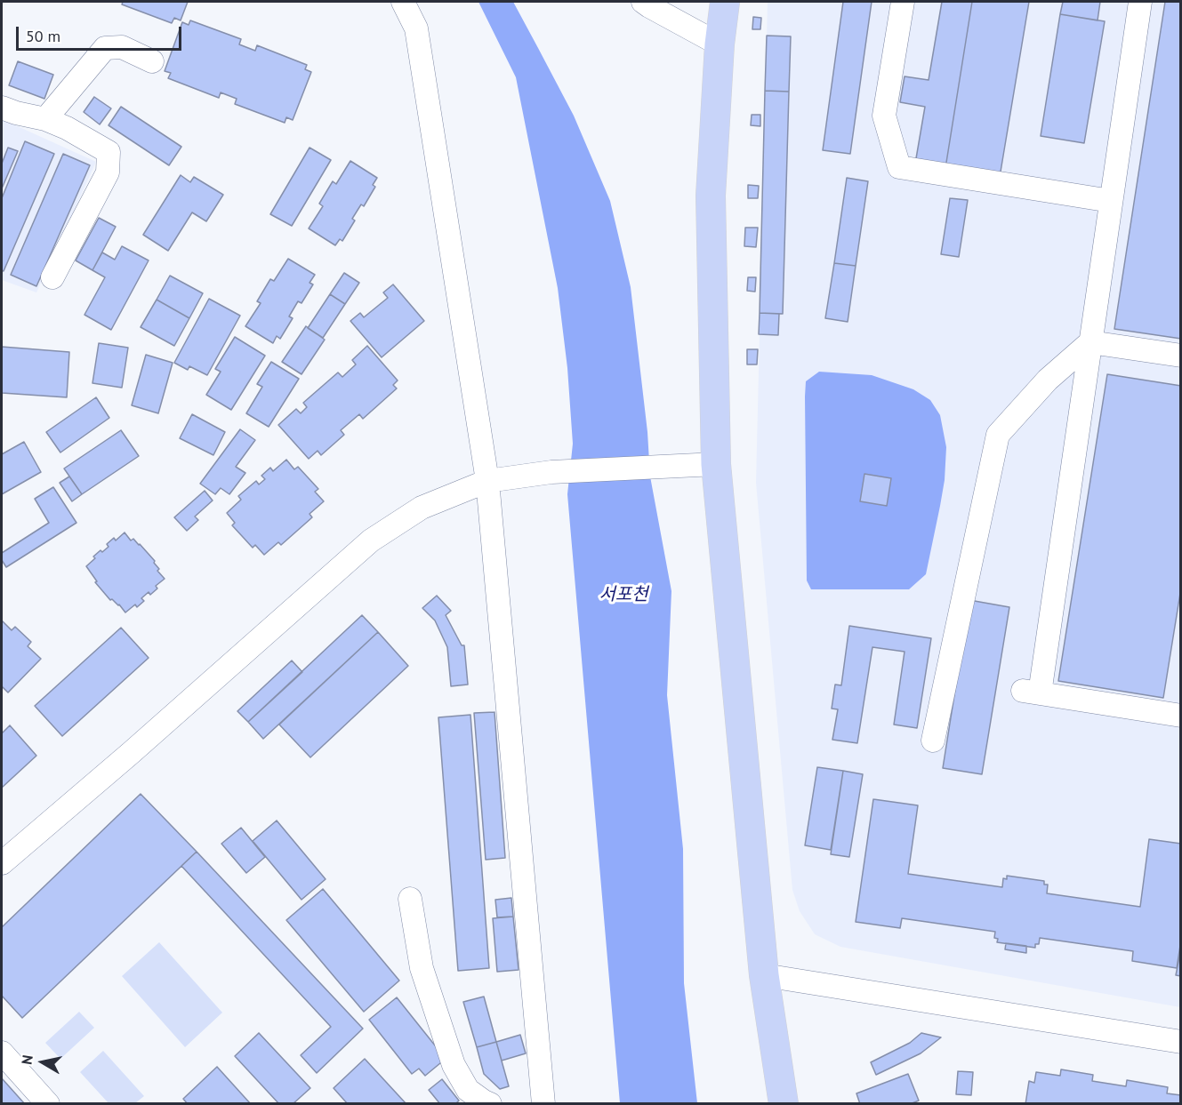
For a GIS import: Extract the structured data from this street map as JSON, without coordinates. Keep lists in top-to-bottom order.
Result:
{
  "water": ["서포천"],
  "scale_bar": "50 m",
  "north": "left"
}
